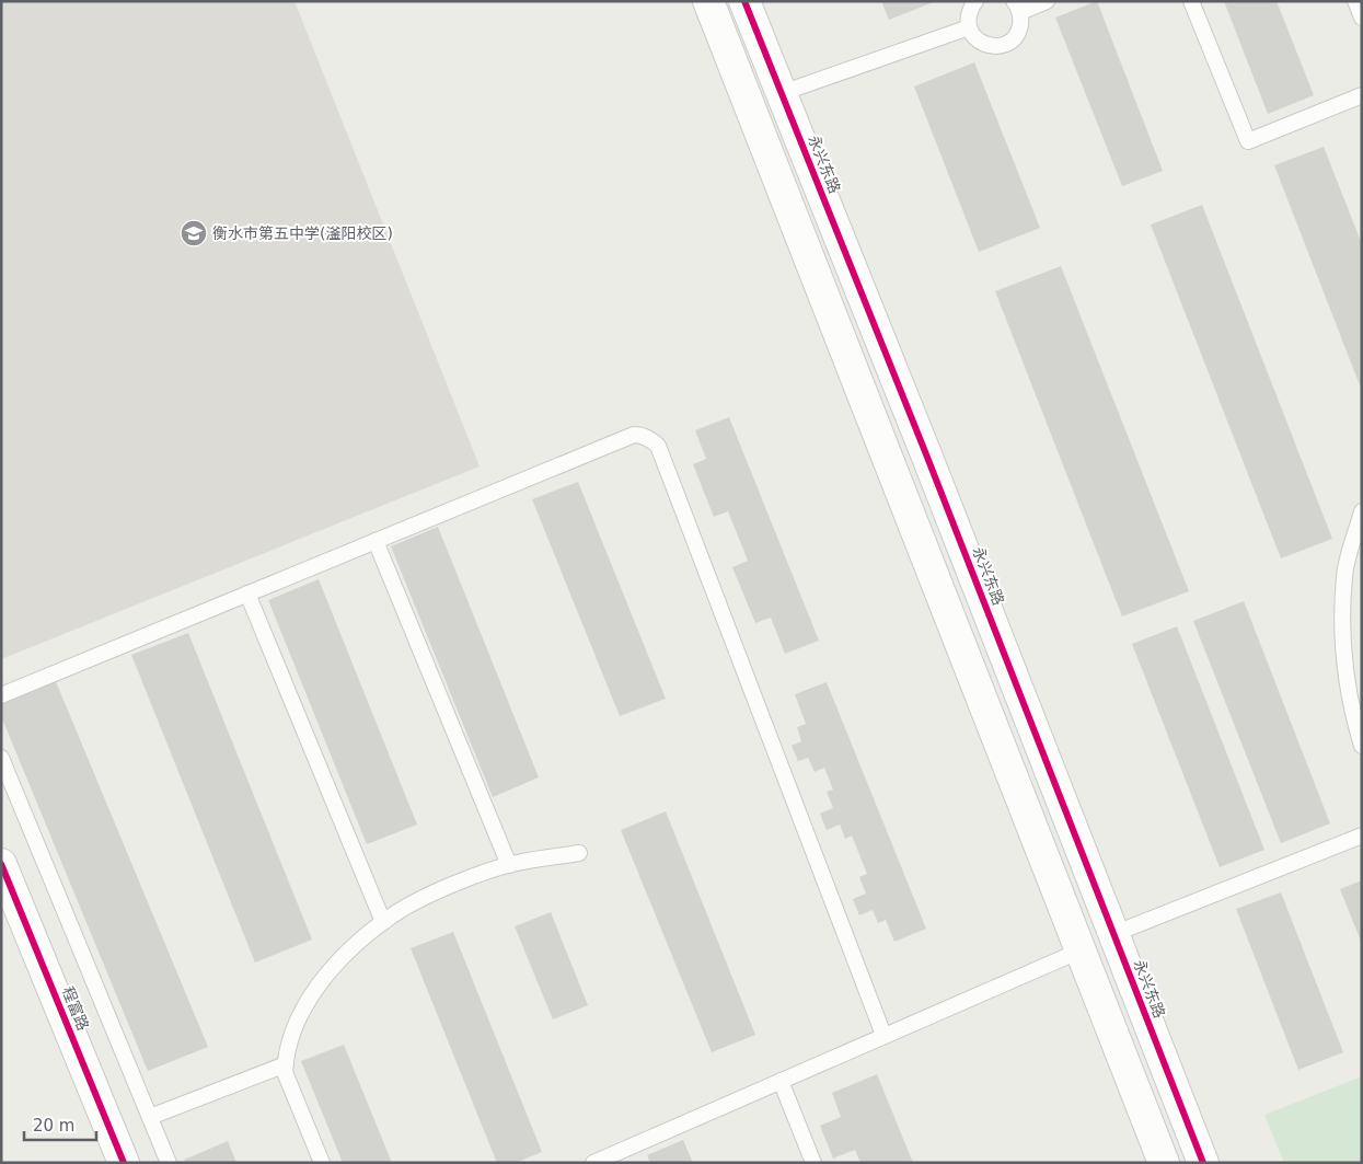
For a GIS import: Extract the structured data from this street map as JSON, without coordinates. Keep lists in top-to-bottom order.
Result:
{
  "streets": {
    "street": ["永兴东路", "程富路"]
  },
  "places": {
    "school or university": ["衡水市第五中学(滏阳校区)"]
  },
  "scale_bar": "20 m"
}
